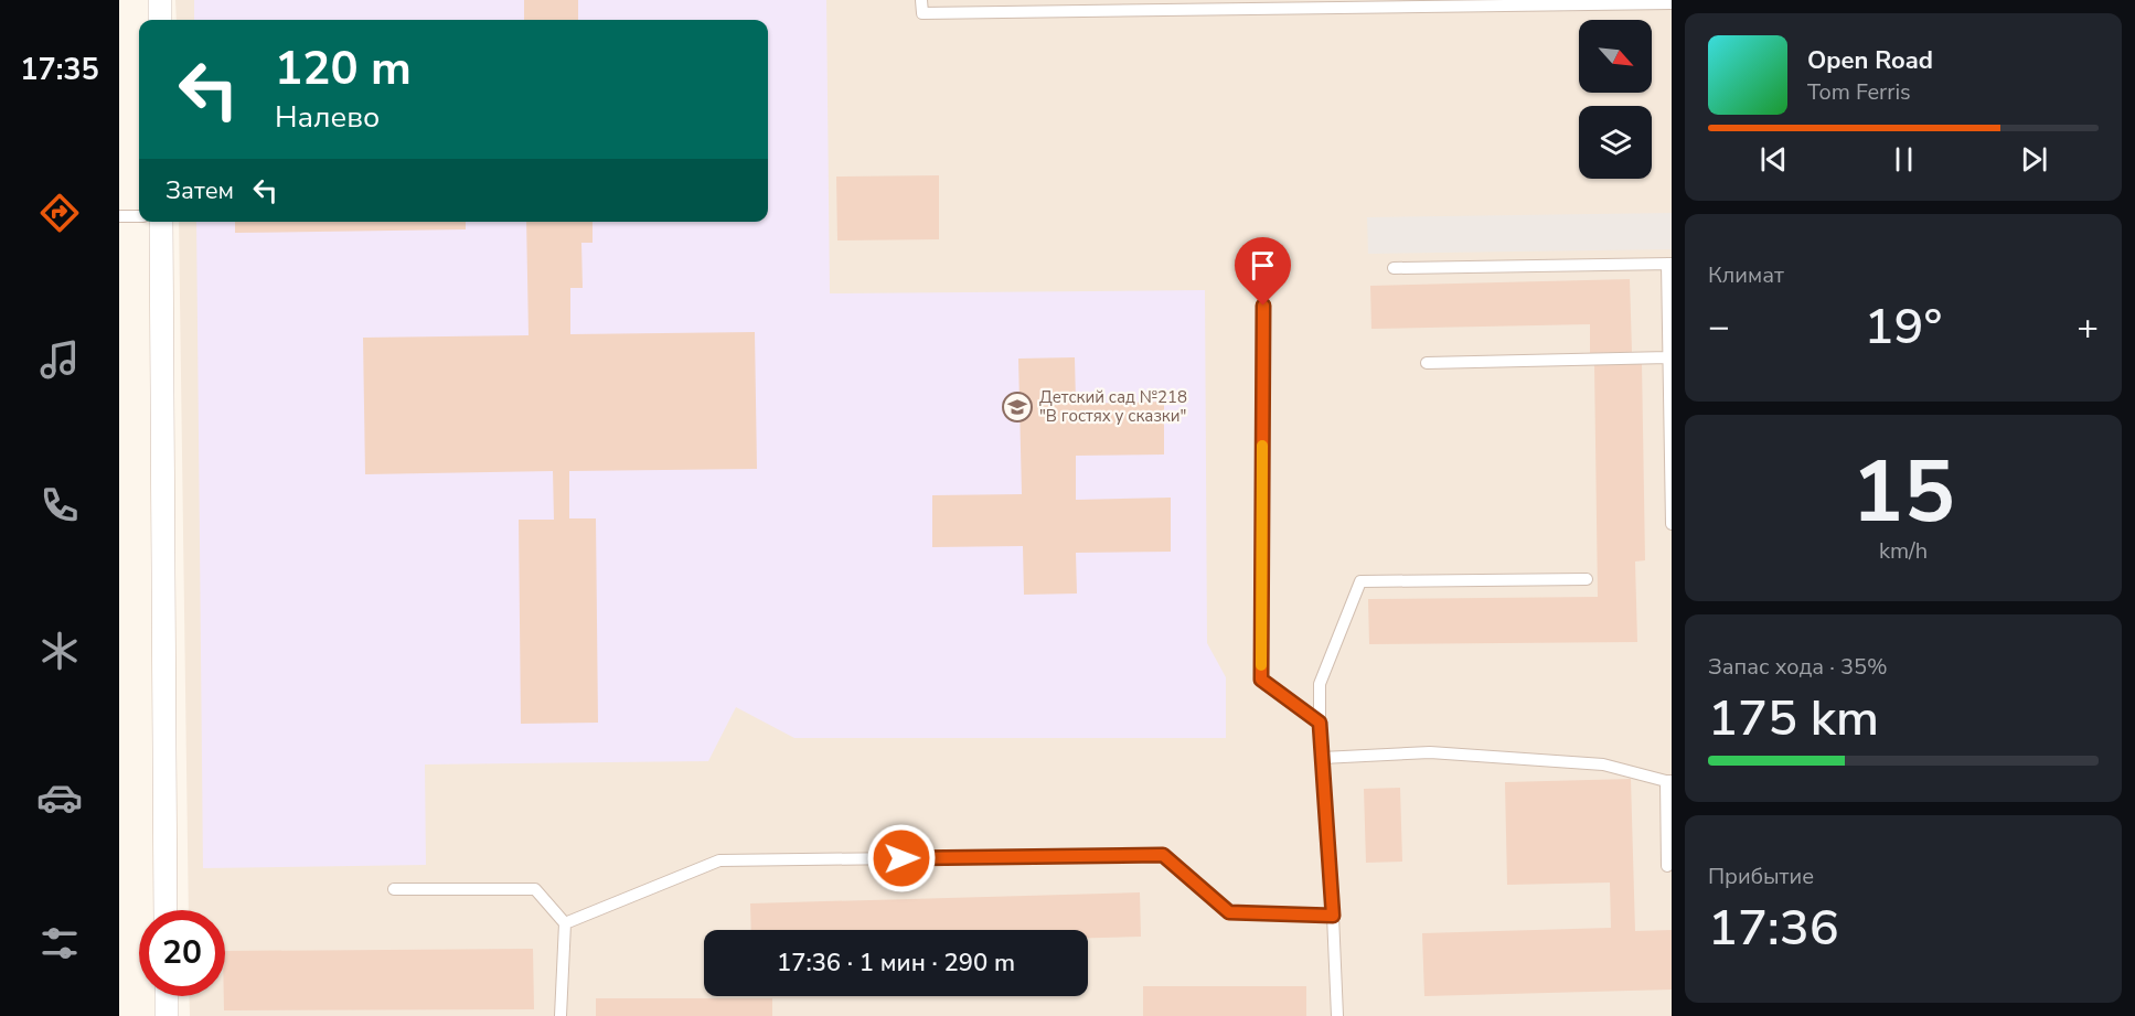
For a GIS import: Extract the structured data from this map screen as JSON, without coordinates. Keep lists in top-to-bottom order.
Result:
{
  "places": {
    "school or university": ["Детский сад №218 \"В гостях у сказки\""]
  },
  "north": "bottom right",
  "page": {
    "tabs": "17:35",
    "turn": ["120 m", "Налево"],
    "song": ["Open Road", "Tom Ferris"],
    "then": "Затем",
    "tile": [
      "Климат",
      ["15", "km/h"],
      ["Запас хода · 35%", "175 km"],
      ["Прибытие", "17:36"]
    ],
    "heat": ["−", "19°", "+"],
    "limit": "20",
    "trip": "17:36 · 1 мин · 290 m"
  }
}
